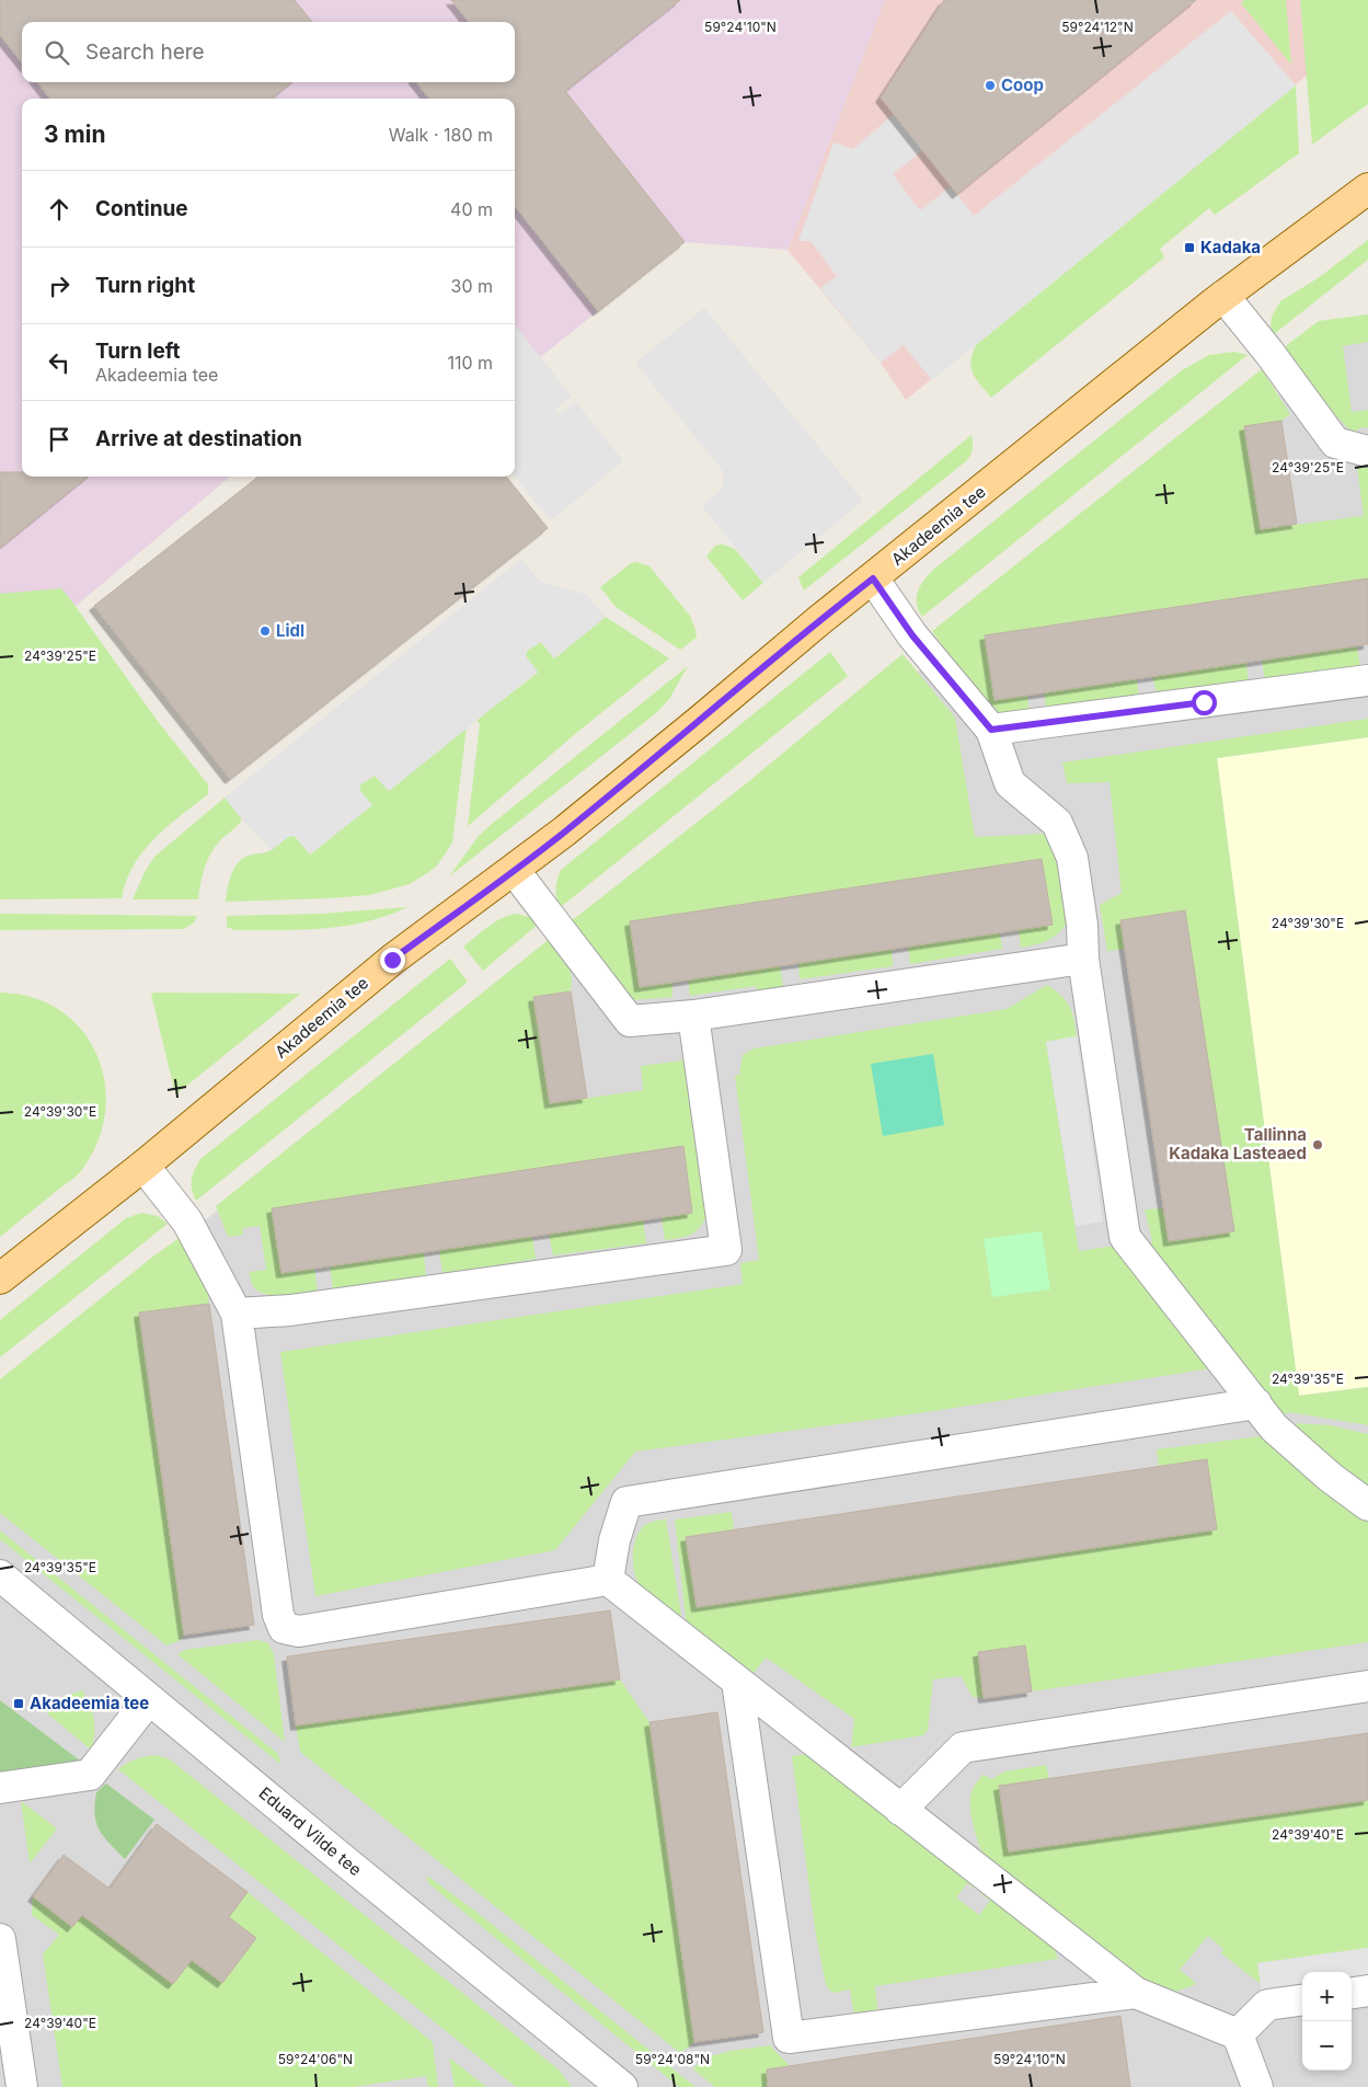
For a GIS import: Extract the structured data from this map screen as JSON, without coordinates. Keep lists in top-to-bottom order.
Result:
{
  "streets": {
    "main road": ["Akadeemia tee"],
    "street": ["Eduard Vilde tee"]
  },
  "places": {
    "other": ["Coop", "Lidl", "Tallinna Kadaka Lasteaed"],
    "transit": ["Kadaka", "Akadeemia tee"]
  },
  "page": {
    "search": "Search here",
    "heading": ["3 min", "Walk · 180 m"],
    "list": [
      ["Continue", "40 m"],
      ["Turn right", "30 m"],
      ["Turn left", "Akadeemia tee", "110 m"],
      "Arrive at destination"
    ],
    "map_buttons": ["+", "−"]
  },
  "coordinates": [
    "59°24'10\"N",
    "59°24'12\"N",
    "24°39'25\"E",
    "24°39'30\"E",
    "24°39'35\"E",
    "24°39'40\"E",
    "59°24'06\"N",
    "59°24'08\"N"
  ]
}
